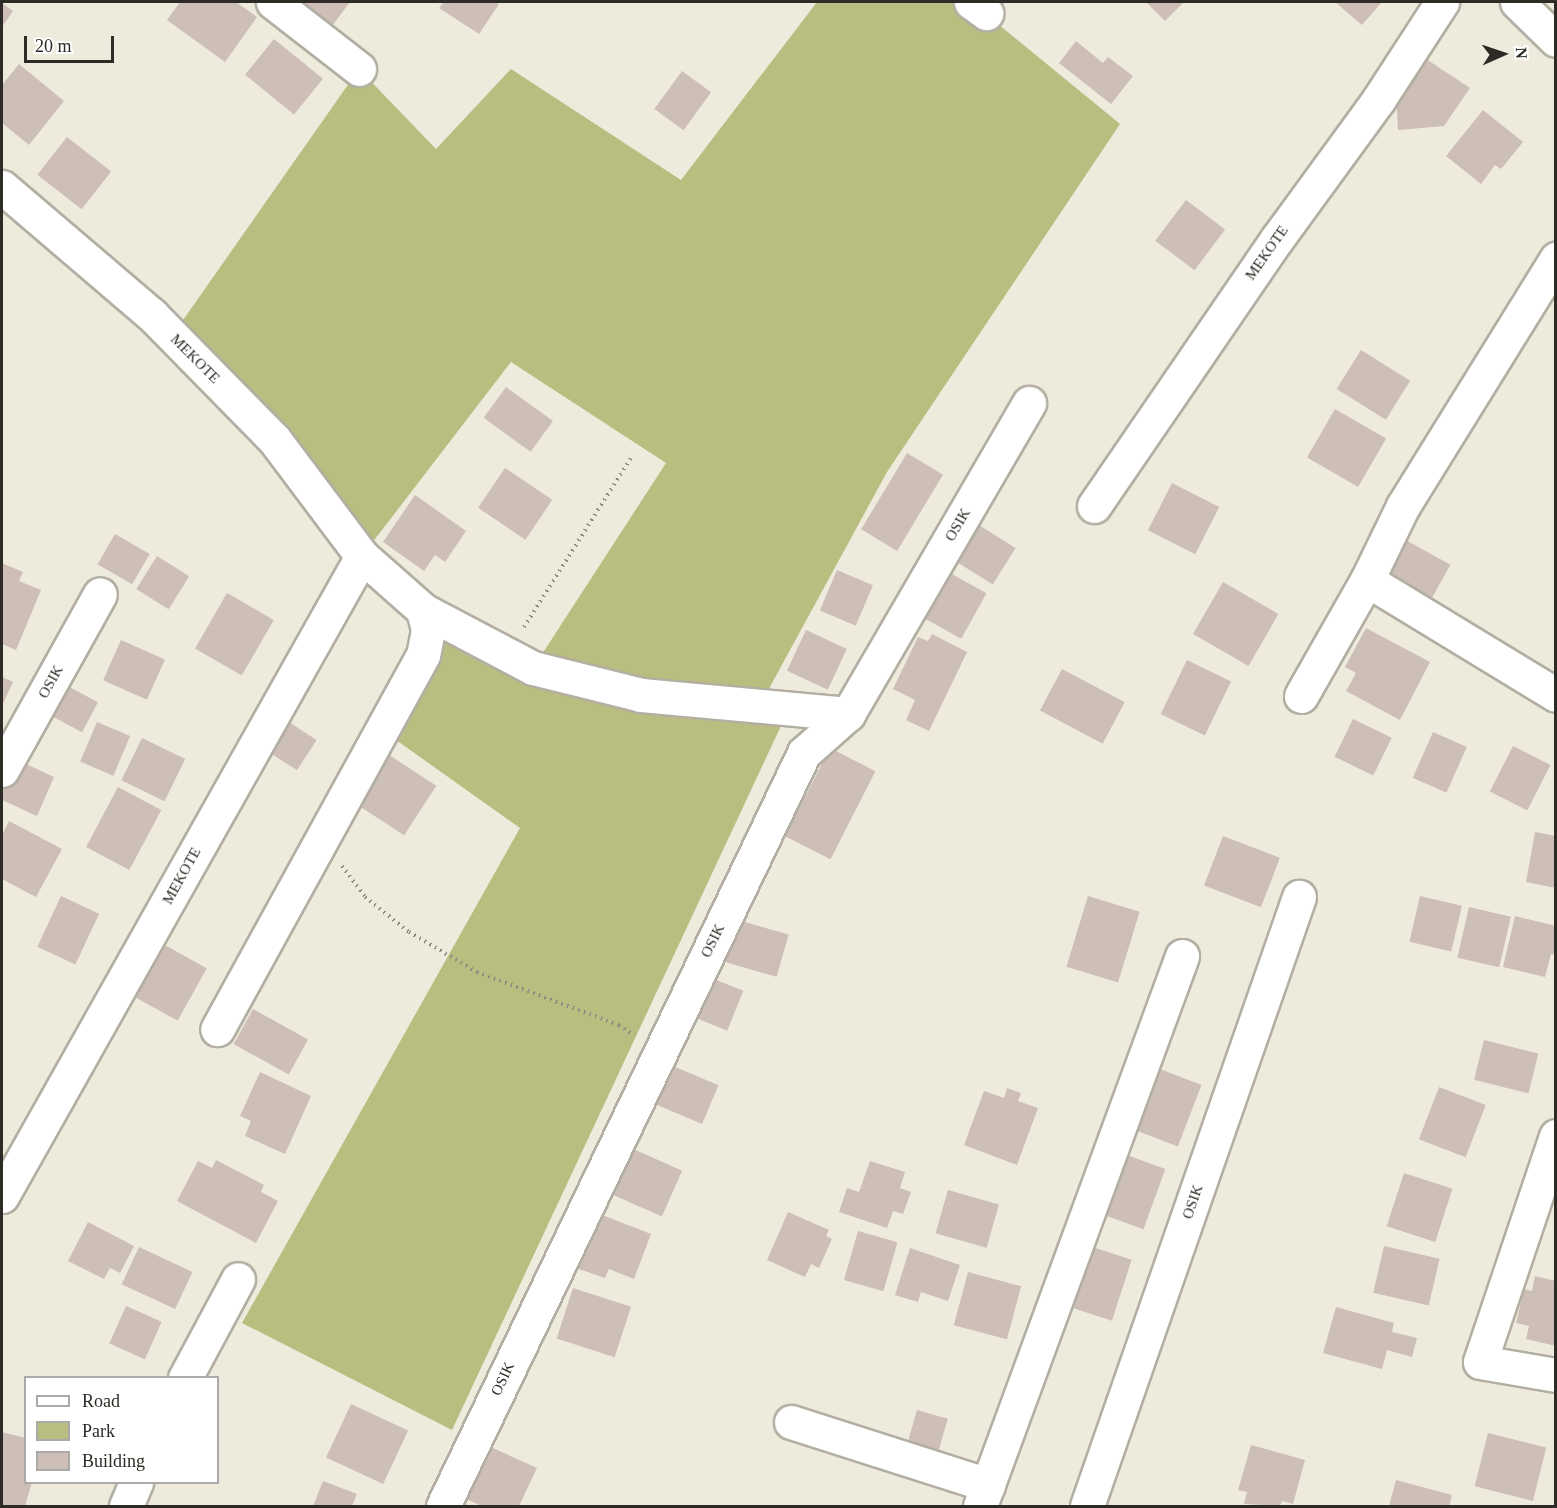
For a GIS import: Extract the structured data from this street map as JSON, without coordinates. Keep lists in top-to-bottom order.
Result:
{
  "streets": {
    "street": ["MEKOTE", "OSIK"]
  },
  "crossings": [
    ["MEKOTE", "OSIK"]
  ],
  "legend": ["Road", "Park", "Building"],
  "scale_bar": "20 m",
  "north": "right"
}
